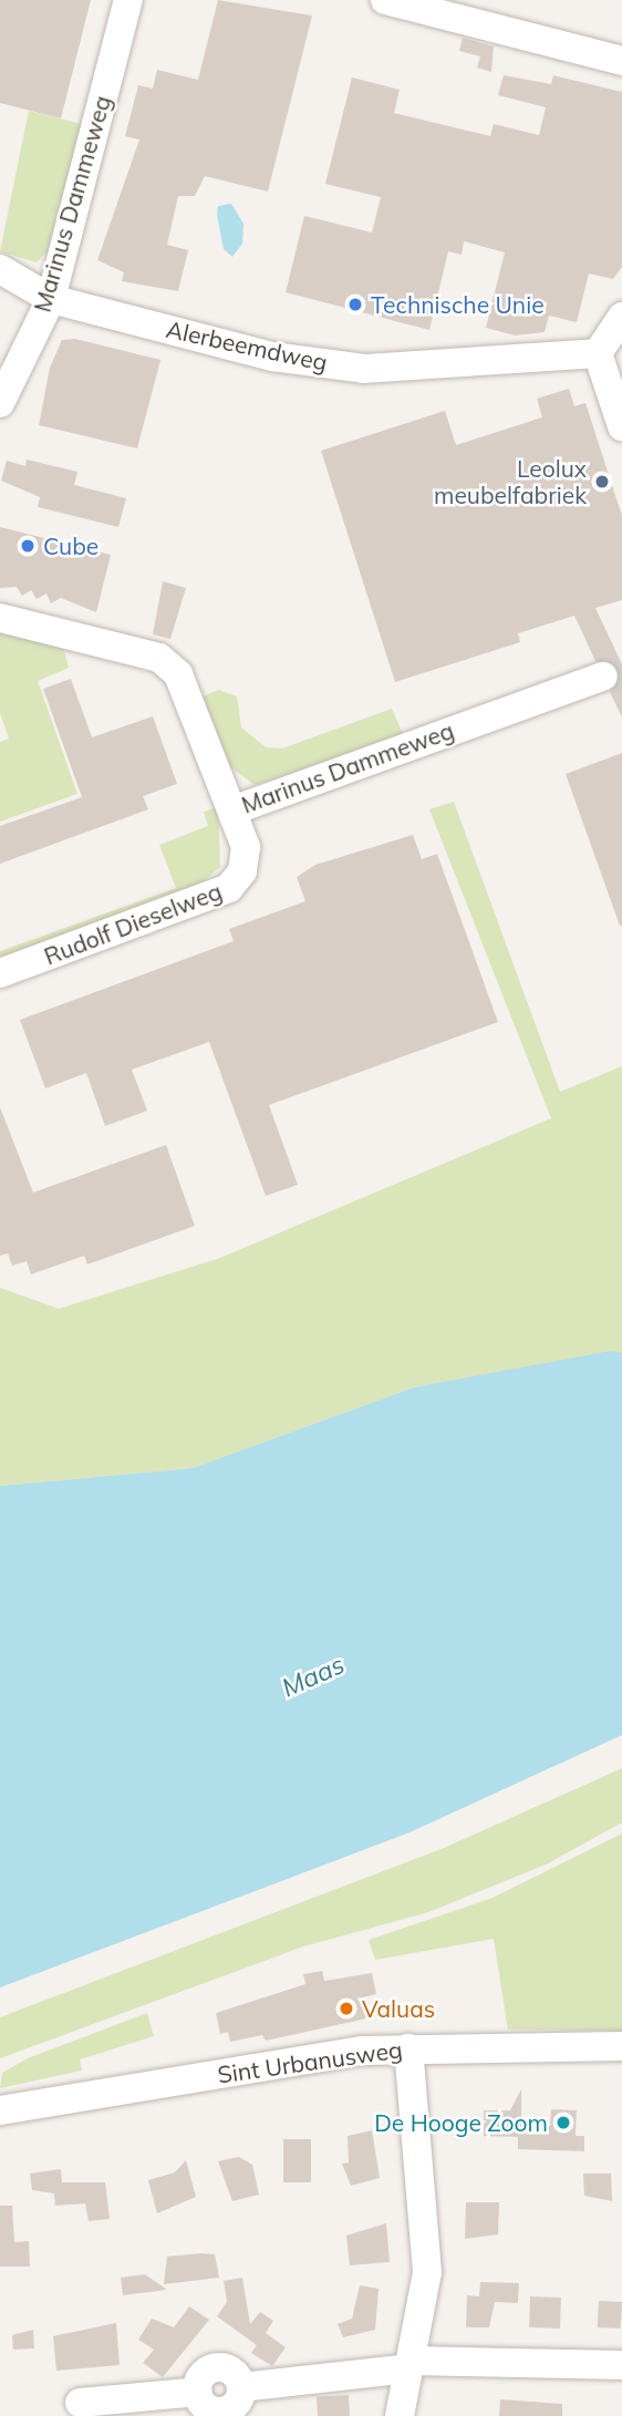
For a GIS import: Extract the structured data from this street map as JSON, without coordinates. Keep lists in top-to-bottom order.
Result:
{
  "streets": {
    "street": [
      "Marinus Dammeweg",
      "Alerbeemdweg",
      "Rudolf Dieselweg",
      "Sint Urbanusweg"
    ]
  },
  "crossings": [
    ["Marinus Dammeweg", "Alerbeemdweg"],
    ["Marinus Dammeweg", "Rudolf Dieselweg"]
  ],
  "water": ["Maas"],
  "places": [
    "Technische Unie",
    "Leolux meubelfabriek",
    "Cube",
    "Valuas",
    "De Hooge Zoom"
  ]
}
